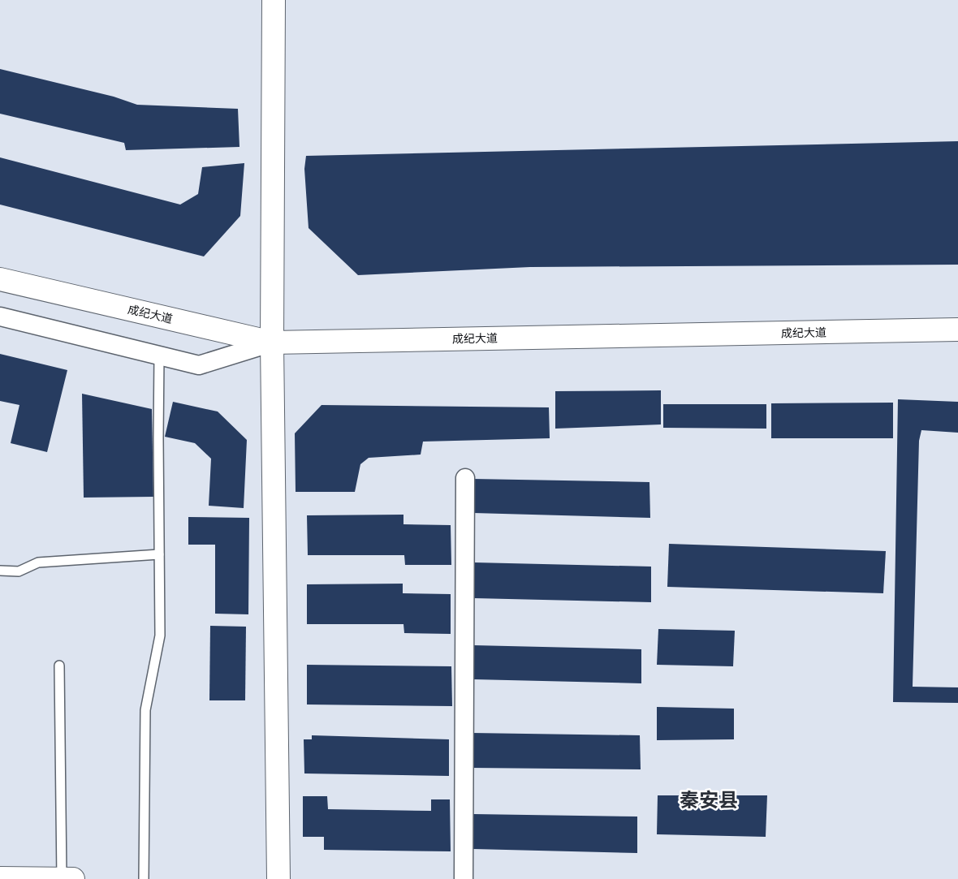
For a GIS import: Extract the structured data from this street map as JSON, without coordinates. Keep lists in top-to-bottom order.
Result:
{
  "streets": {
    "main road": ["成纪大道"]
  },
  "districts": ["秦安县"]
}
